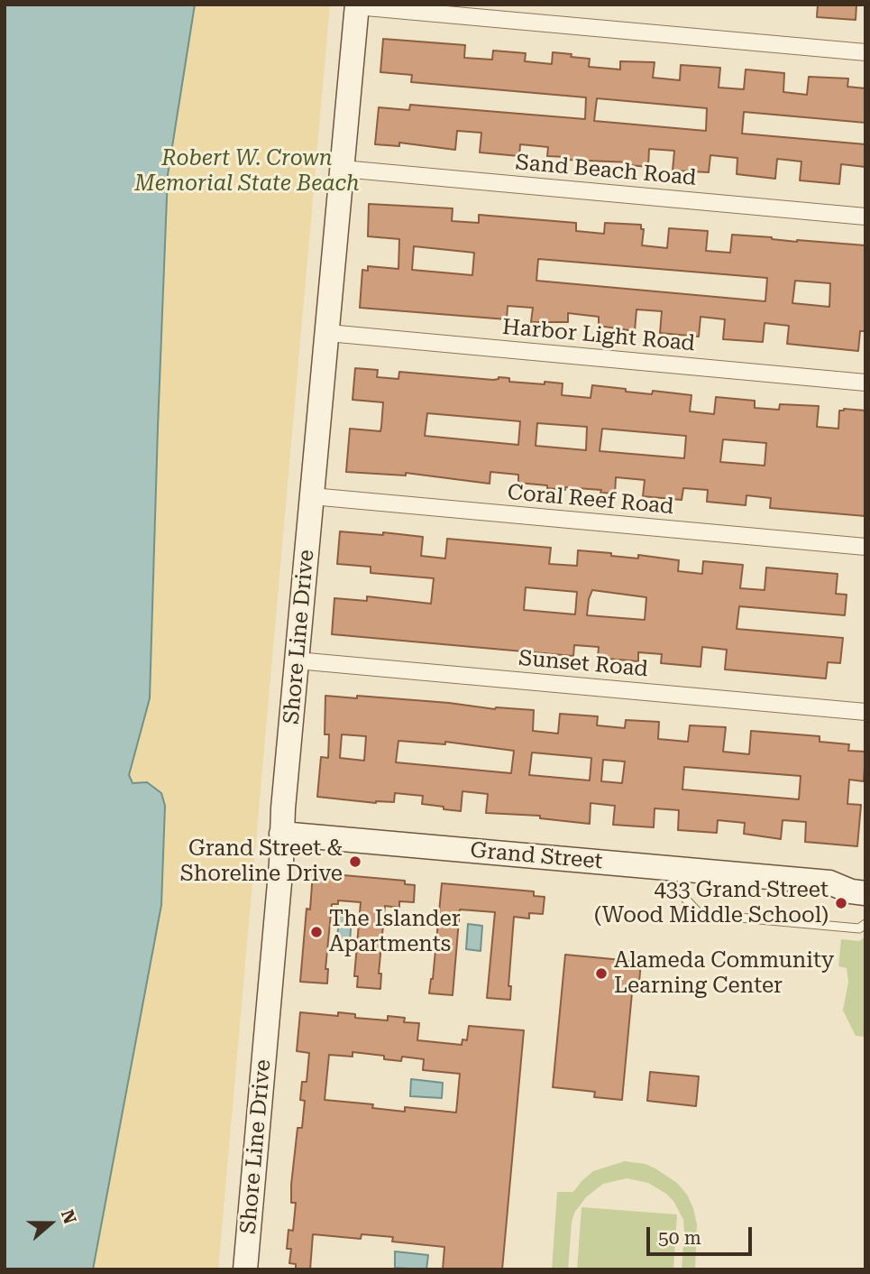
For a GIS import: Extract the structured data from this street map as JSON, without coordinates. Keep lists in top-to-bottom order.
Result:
{
  "streets": {
    "street": [
      "Sand Beach Road",
      "Harbor Light Road",
      "Coral Reef Road",
      "Shore Line Drive",
      "Sunset Road",
      "Grand Street"
    ]
  },
  "crossings": [
    ["Sand Beach Road", "Shore Line Drive"],
    ["Harbor Light Road", "Shore Line Drive"],
    ["Coral Reef Road", "Shore Line Drive"],
    ["Shore Line Drive", "Sunset Road"],
    ["Shore Line Drive", "Grand Street"]
  ],
  "parks": ["Robert W. Crown Memorial State Beach"],
  "places": [
    "Grand Street & Shoreline Drive",
    "433 Grand Street (Wood Middle School)",
    "The Islander Apartments",
    "Alameda Community Learning Center"
  ],
  "scale_bar": "50 m",
  "north": "right"
}
